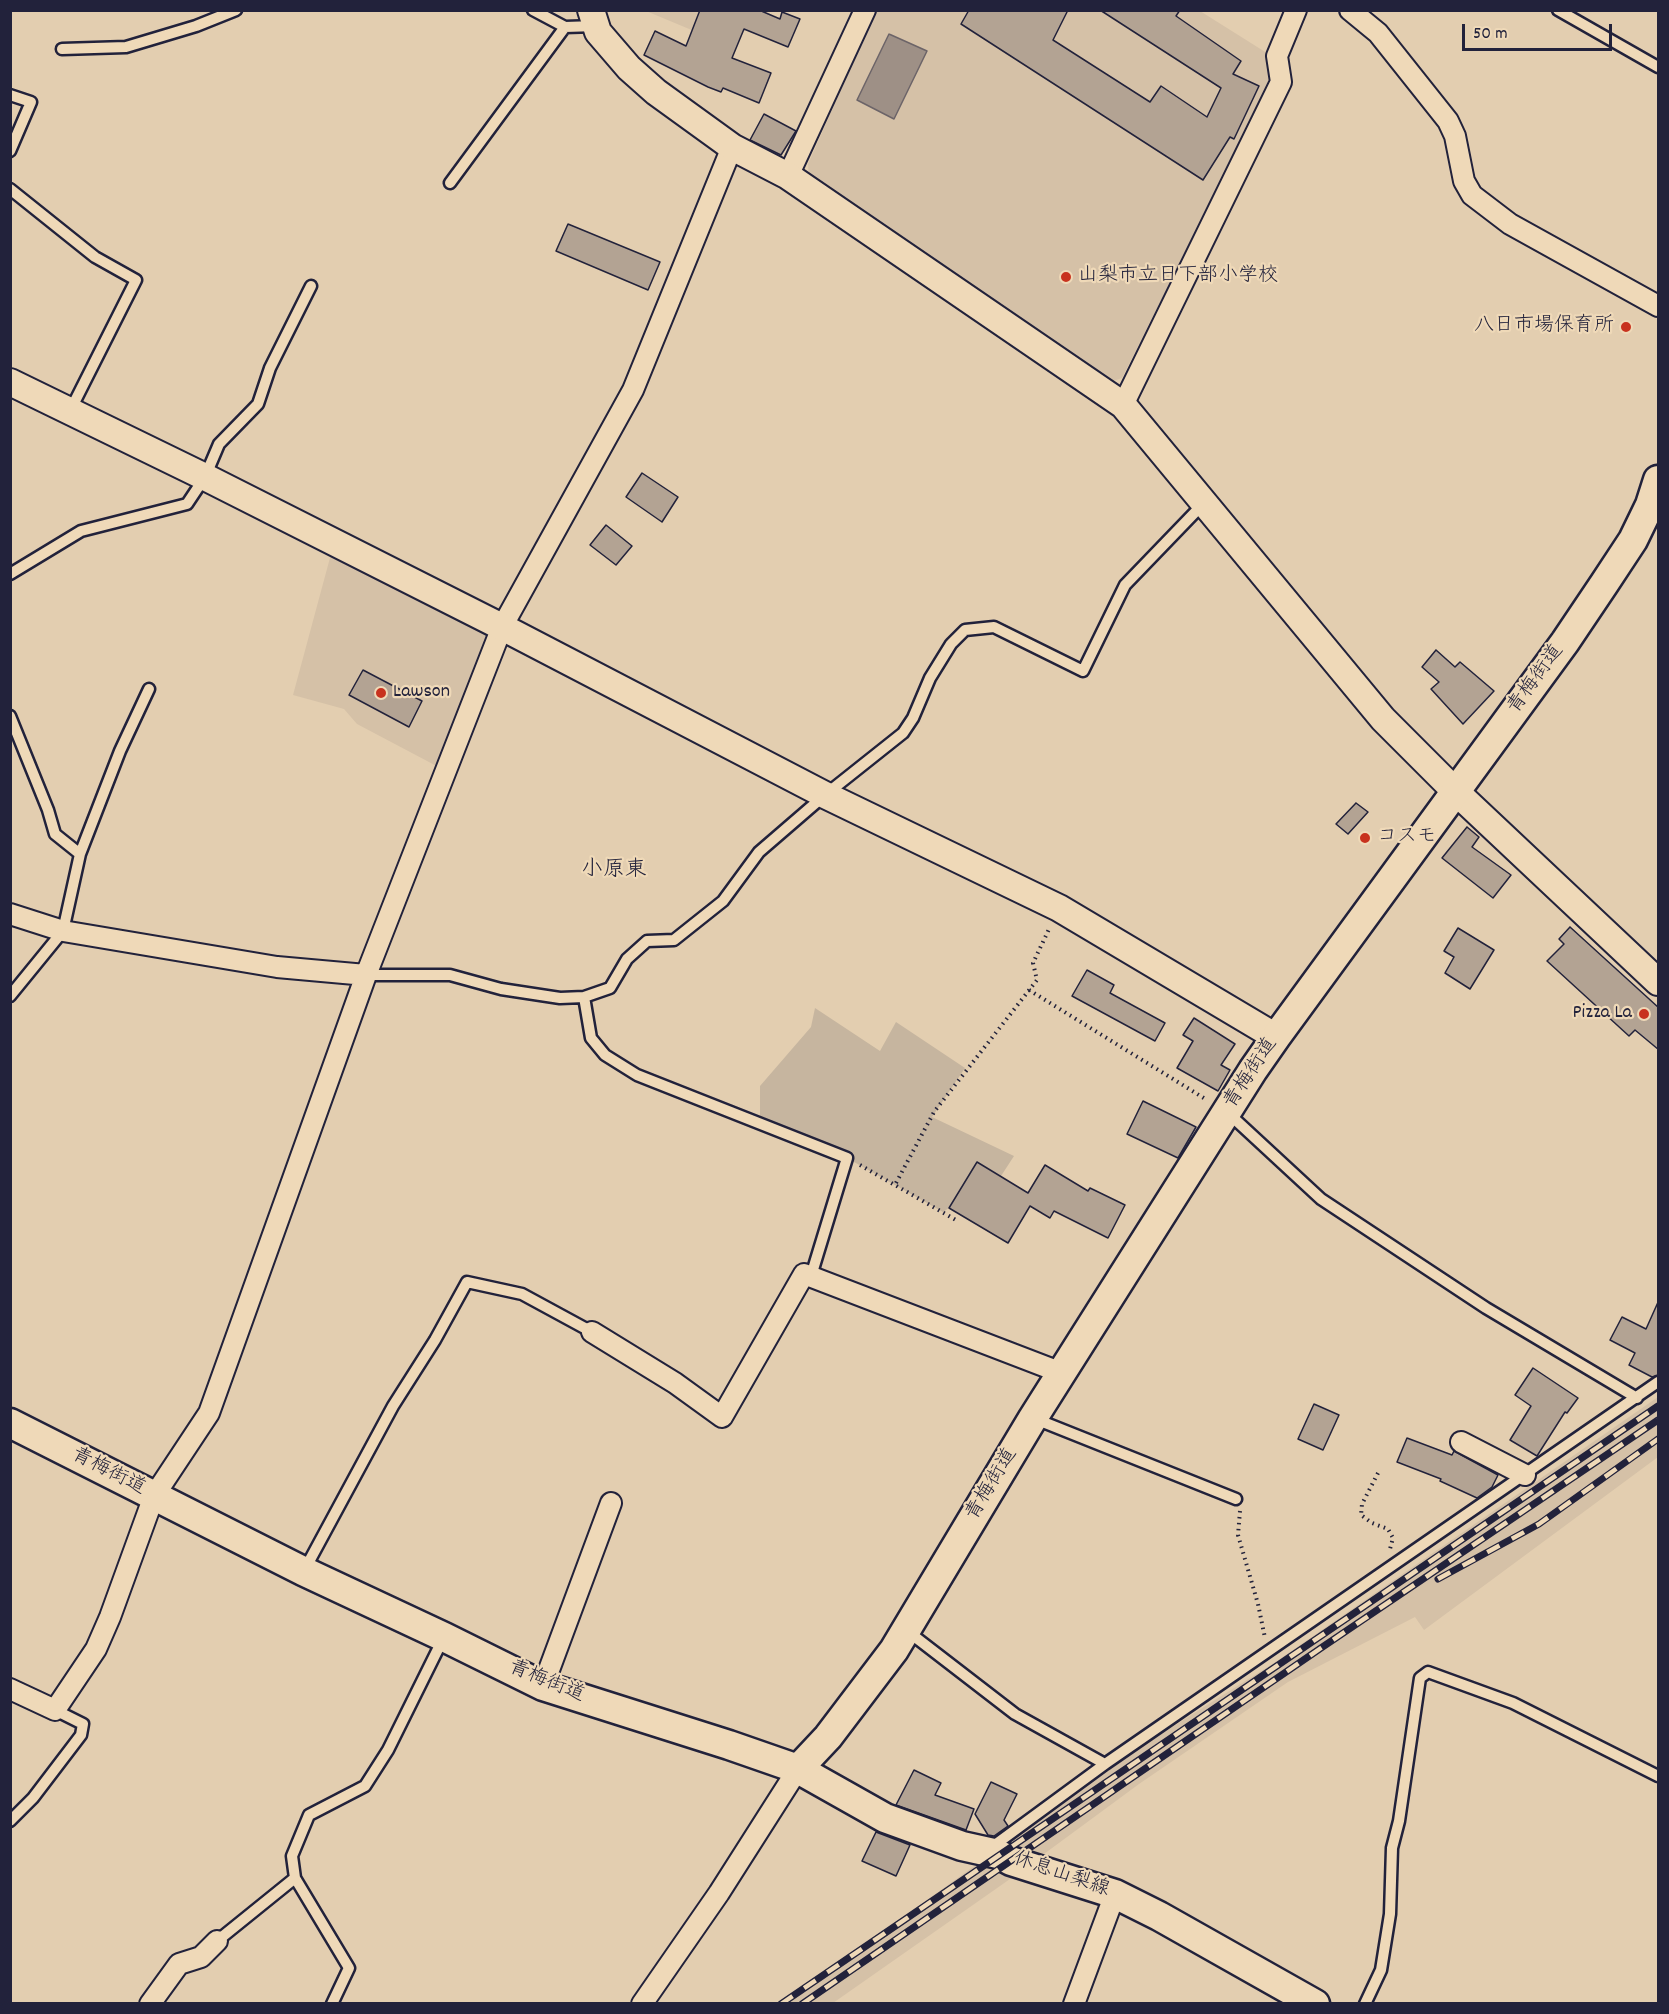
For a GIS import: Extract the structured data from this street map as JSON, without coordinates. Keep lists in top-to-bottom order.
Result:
{
  "streets": {
    "main road": ["青梅街道", "休息山梨線"]
  },
  "crossings": [
    ["青梅街道", "休息山梨線"]
  ],
  "districts": ["小原東"],
  "places": [
    "山梨市立日下部小学校",
    "八日市場保育所",
    "Lawson",
    "コスモ",
    "Pizza La"
  ],
  "scale_bar": "50 m"
}
